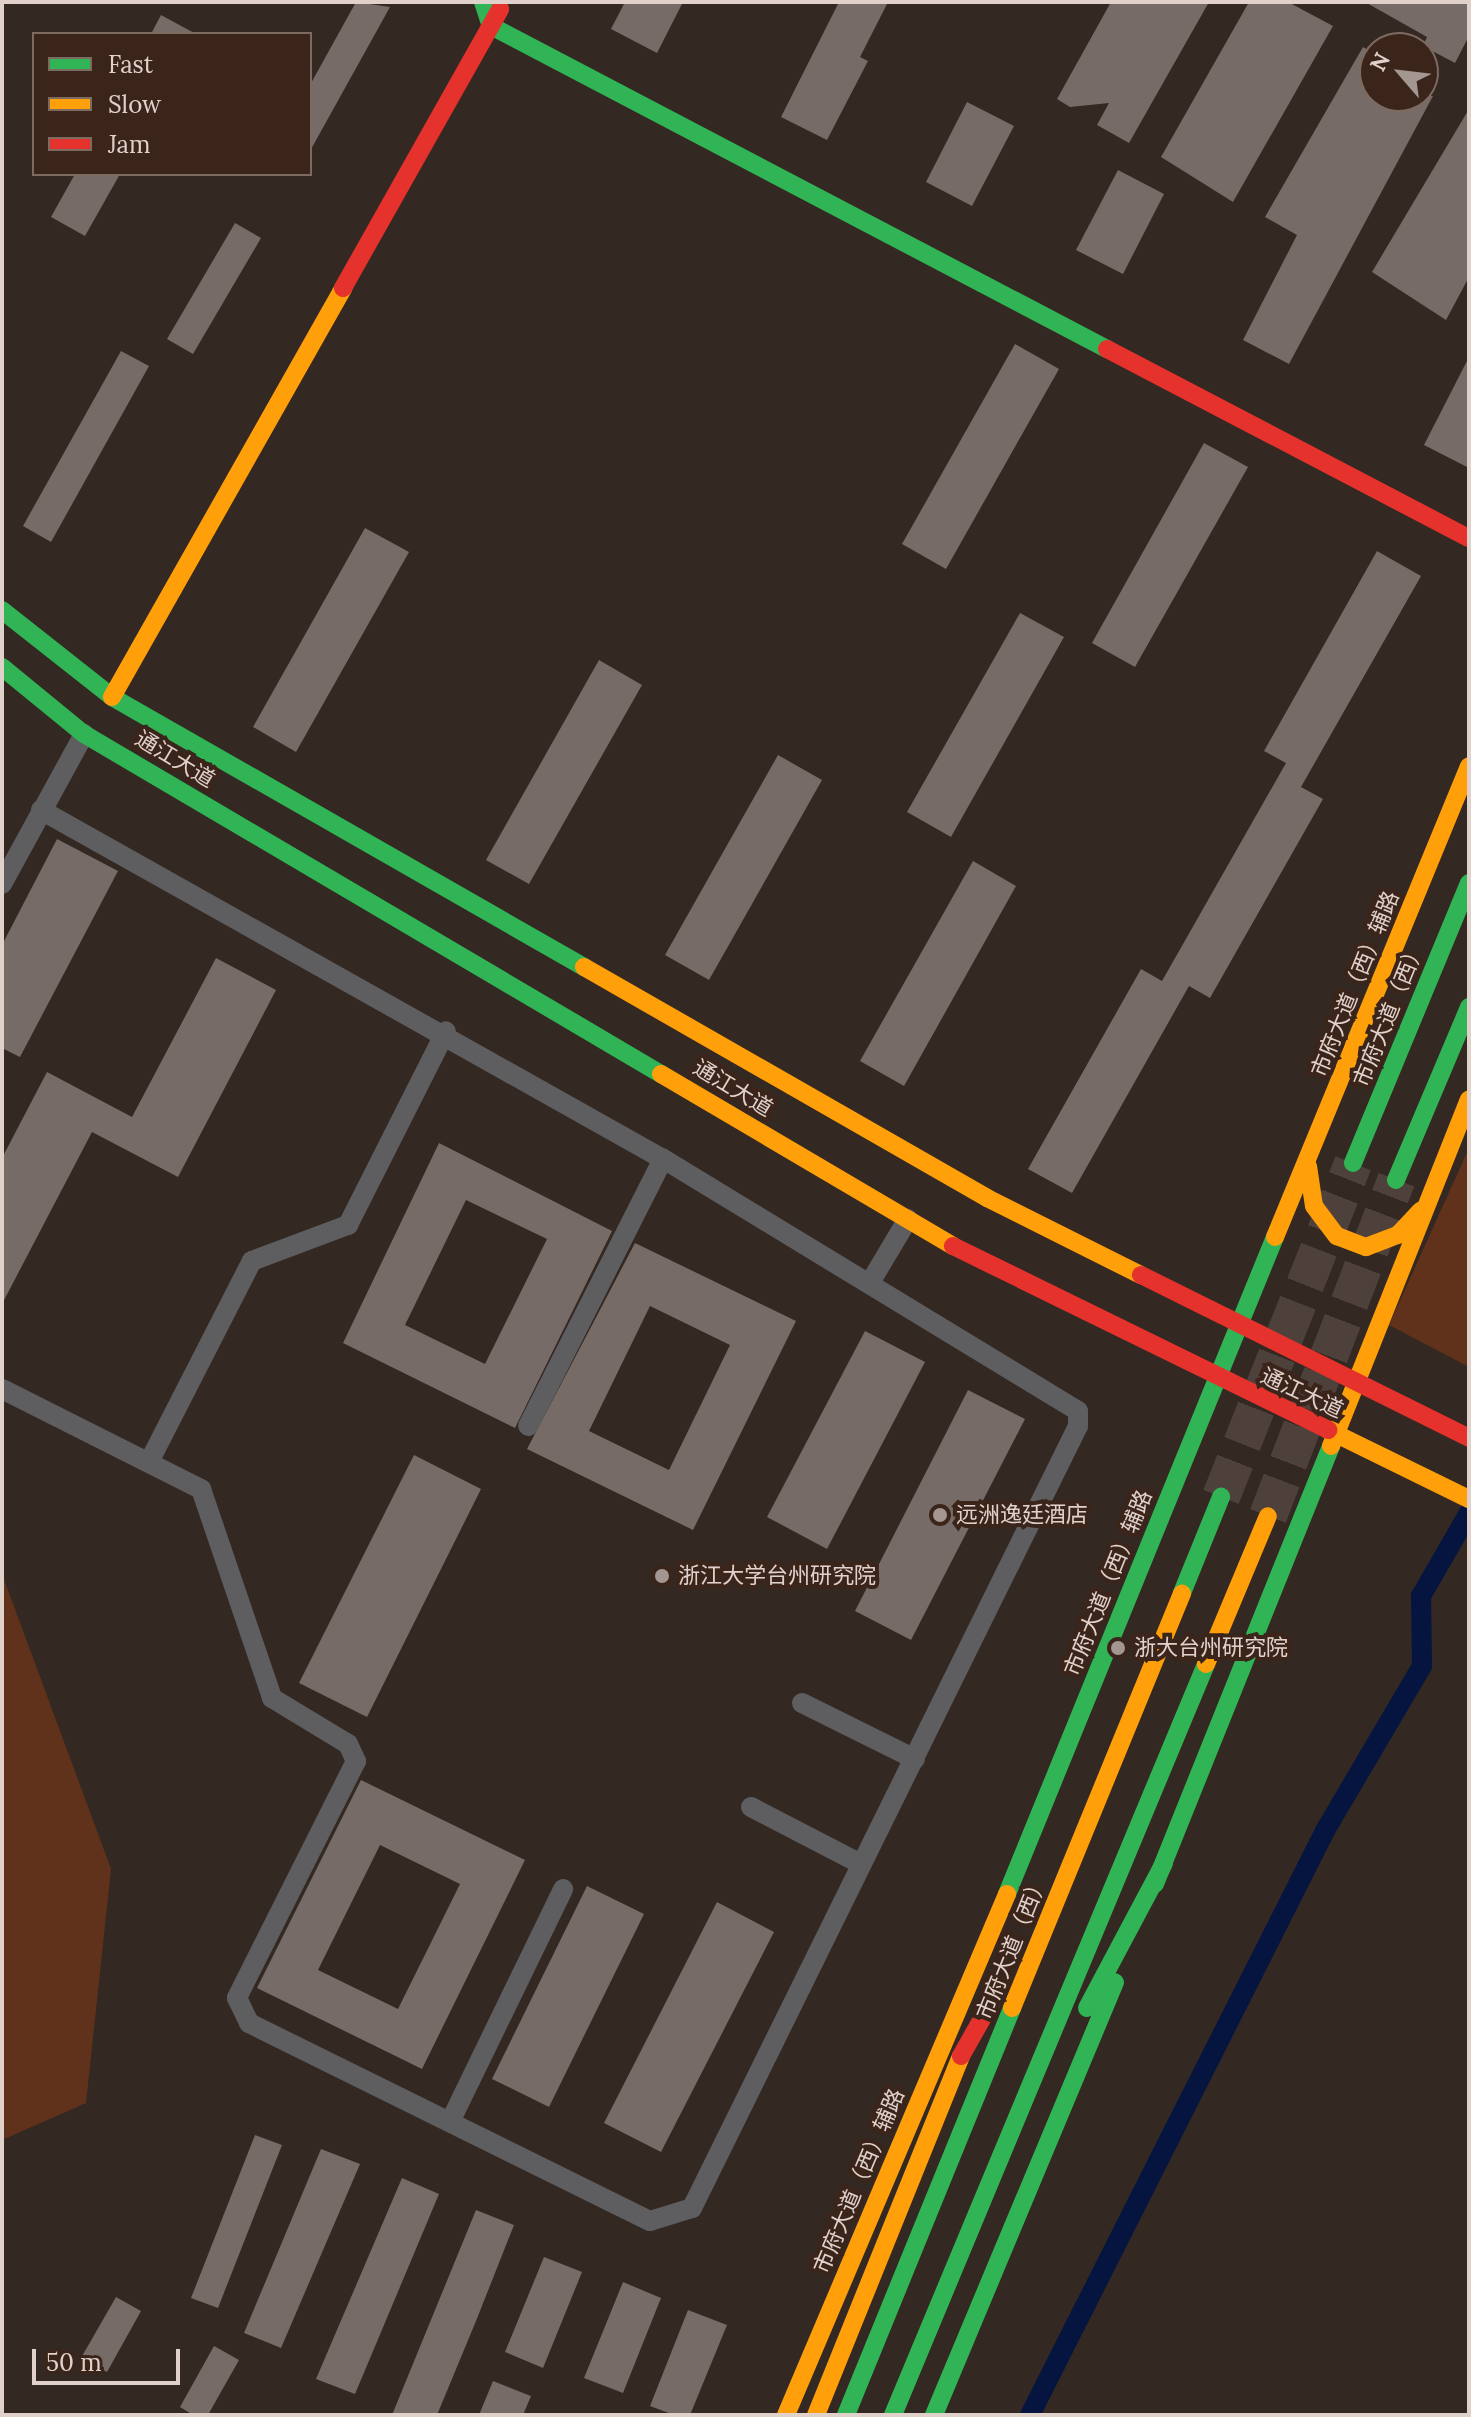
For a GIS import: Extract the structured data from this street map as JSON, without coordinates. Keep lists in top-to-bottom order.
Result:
{
  "streets": {
    "main road": ["通江大道", "市府大道（西）辅路", "市府大道（西）"]
  },
  "crossings": [
    ["通江大道", "市府大道（西）辅路"]
  ],
  "places": ["远洲逸廷酒店", "浙江大学台州研究院", "浙大台州研究院"],
  "legend": ["Fast", "Slow", "Jam"],
  "scale_bar": "50 m",
  "north": "top left"
}
